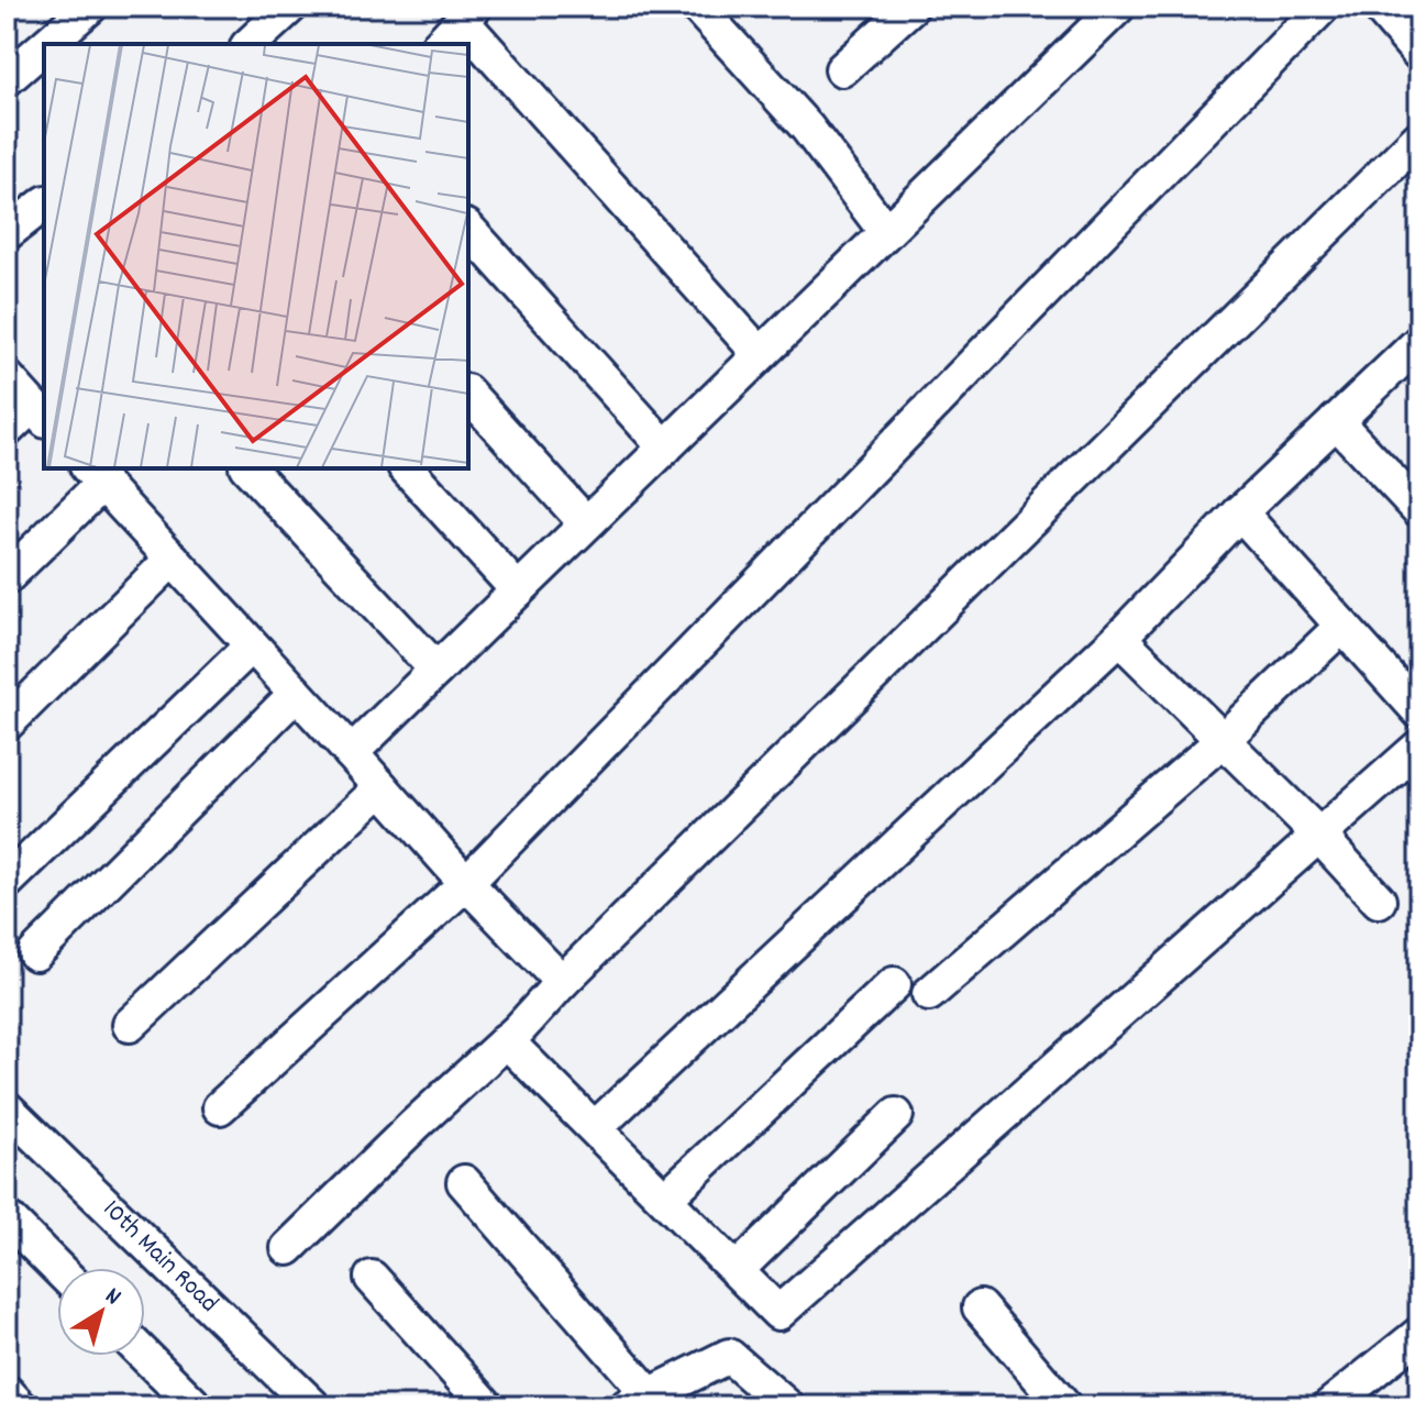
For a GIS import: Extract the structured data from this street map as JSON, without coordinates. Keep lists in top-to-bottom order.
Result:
{
  "streets": {
    "street": ["10th Main Road"]
  },
  "north": "top right"
}
